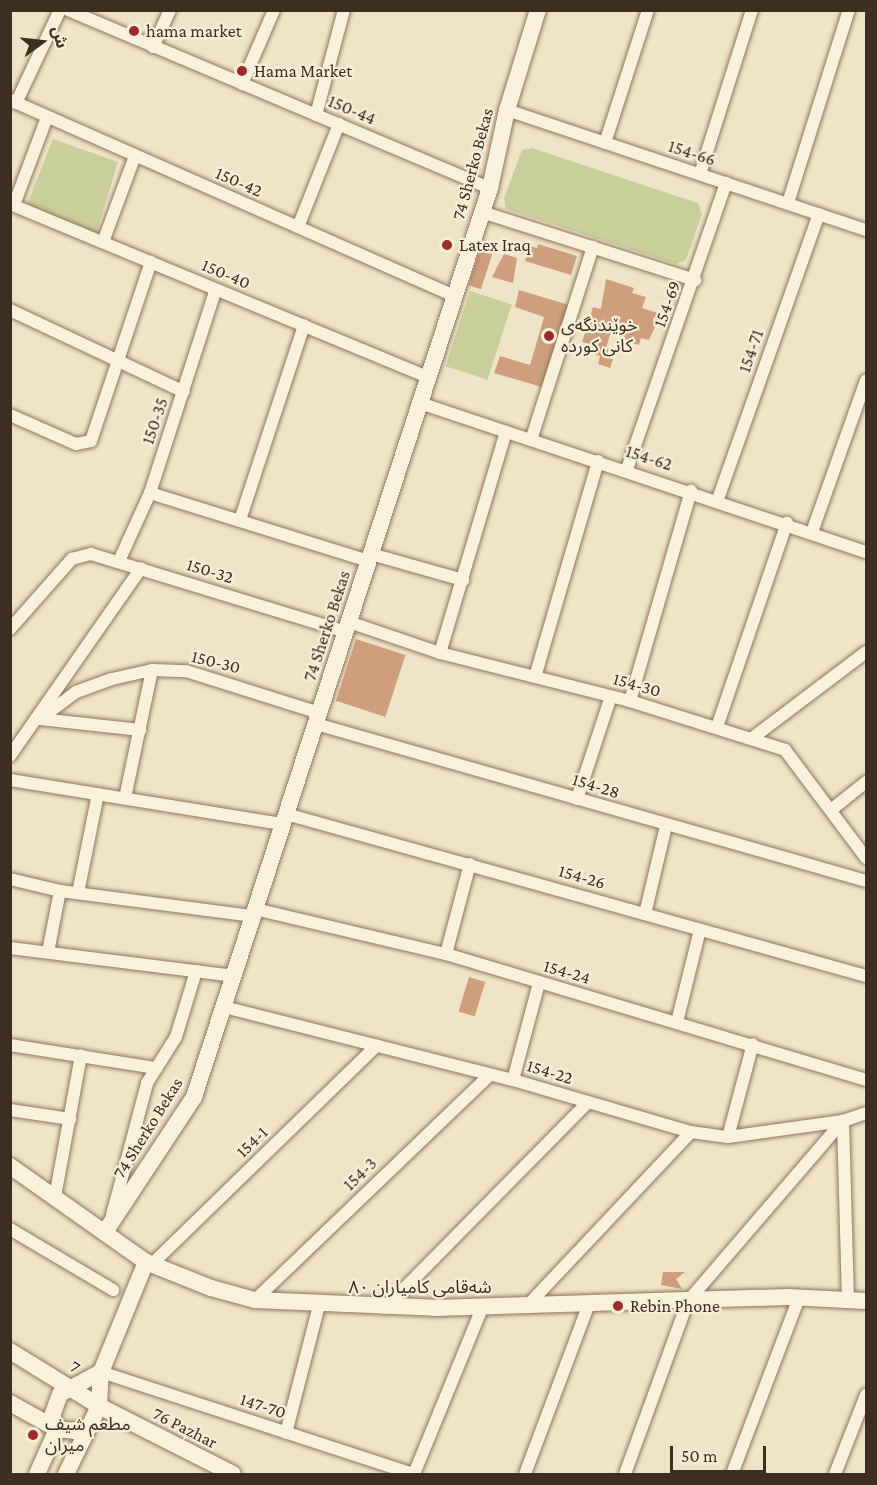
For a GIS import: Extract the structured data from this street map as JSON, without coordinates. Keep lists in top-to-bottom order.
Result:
{
  "streets": {
    "street": [
      "150-44",
      "154-66",
      "74 Sherko Bekas",
      "150-42",
      "150-40",
      "154-69",
      "154-71",
      "150-35",
      "154-62",
      "150-32",
      "150-30",
      "154-30",
      "154-28",
      "154-26",
      "154-24",
      "154-22",
      "154-1",
      "154-3",
      "شەقامی کامیاران ٨٠",
      "7",
      "147-70",
      "76 Pazhar"
    ]
  },
  "crossings": [
    ["150-44", "74 Sherko Bekas"],
    ["154-66", "74 Sherko Bekas"],
    ["154-66", "154-69"],
    ["154-66", "154-71"],
    ["74 Sherko Bekas", "150-42"],
    ["74 Sherko Bekas", "150-40"],
    ["74 Sherko Bekas", "154-62"],
    ["74 Sherko Bekas", "150-32"],
    ["74 Sherko Bekas", "150-30"],
    ["74 Sherko Bekas", "154-30"],
    ["74 Sherko Bekas", "154-28"],
    ["74 Sherko Bekas", "154-26"],
    ["74 Sherko Bekas", "154-24"],
    ["74 Sherko Bekas", "154-22"],
    ["74 Sherko Bekas", "شەقامی کامیاران ٨٠"],
    ["150-40", "150-35"],
    ["154-69", "154-62"],
    ["154-71", "154-62"],
    ["150-35", "150-32"],
    ["150-32", "154-30"],
    ["150-30", "154-28"],
    ["154-22", "154-1"],
    ["154-22", "154-3"],
    ["154-1", "شەقامی کامیاران ٨٠"],
    ["154-3", "شەقامی کامیاران ٨٠"],
    ["7", "76 Pazhar"]
  ],
  "places": [
    "hama market",
    "Hama Market",
    "Latex Iraq",
    "خوێندنگەی کانی کوردە",
    "Rebin Phone",
    "مطعم شيف ميران"
  ],
  "scale_bar": "50 m",
  "north": "right"
}
